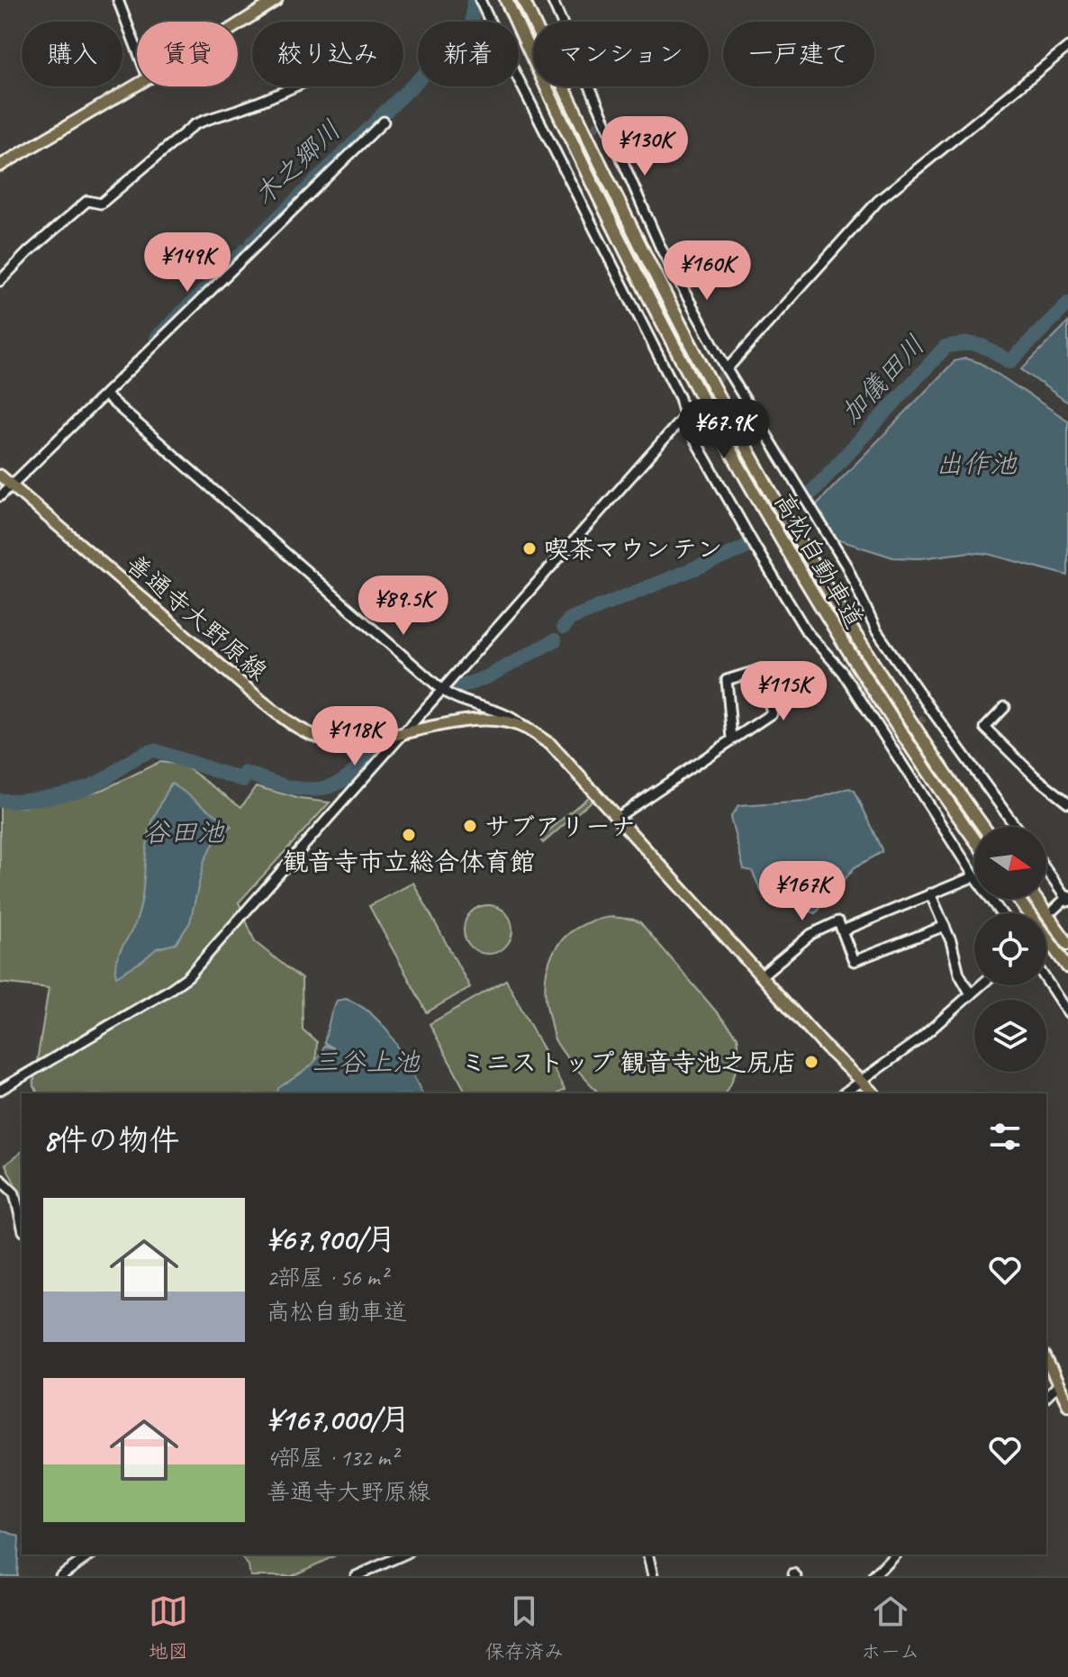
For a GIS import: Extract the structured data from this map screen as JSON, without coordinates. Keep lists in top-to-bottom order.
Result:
{
  "streets": {
    "highway": ["高松自動車道"],
    "main road": ["善通寺大野原線"]
  },
  "water": [
    "木之郷川",
    "加儀田川",
    "出作池",
    "谷田池",
    "三谷上池"
  ],
  "places": [
    "喫茶マウンテン",
    "サブアリーナ",
    "観音寺市立総合体育館",
    "ミニストップ 観音寺池之尻店"
  ],
  "north": "right",
  "page": {
    "chip": [
      "購入",
      "賃貸",
      "絞り込み",
      "新着",
      "マンション",
      "一戸建て"
    ],
    "price": [
      "¥130K",
      "¥149K",
      "¥160K",
      "¥67.9K",
      "¥89.5K",
      "¥115K",
      "¥118K",
      "¥167K"
    ],
    "heading": "8件の物件",
    "list": [
      {
        "name": "¥67,900/月",
        "note": "2部屋 · 56 m² · 高松自動車道"
      },
      {
        "name": "¥167,000/月",
        "note": "4部屋 · 132 m² · 善通寺大野原線"
      }
    ],
    "tabs": ["地図", "保存済み", "ホーム"]
  }
}
